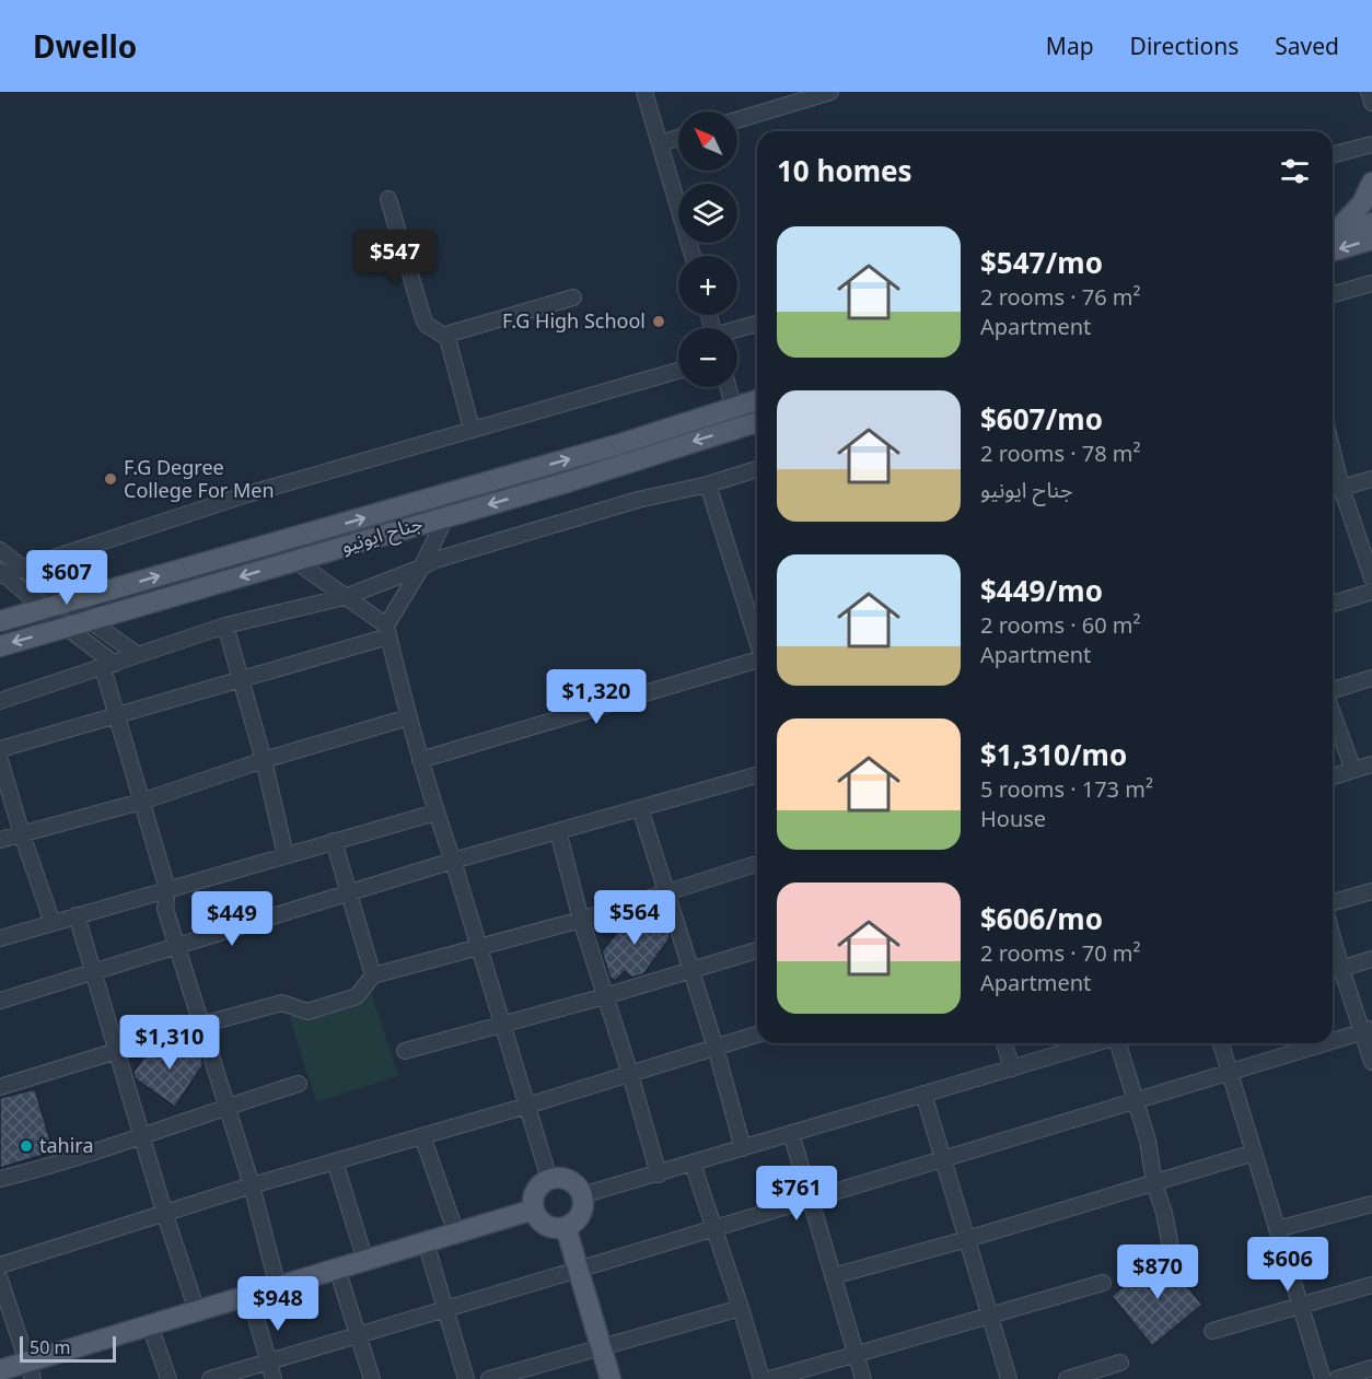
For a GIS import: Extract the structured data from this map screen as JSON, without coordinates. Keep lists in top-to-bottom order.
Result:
{
  "streets": {
    "main road": ["جناح ایونیو"]
  },
  "places": ["F.G High School", "F.G Degree College For Men", "tahira"],
  "scale_bar": "50 m",
  "north": "top left",
  "page": {
    "header": "Dwello",
    "nav": ["Map", "Directions", "Saved"],
    "map_buttons": ["+", "−"],
    "heading": "10 homes",
    "list": [
      {
        "name": "$547/mo",
        "note": "2 rooms · 76 m² · Apartment"
      },
      {
        "name": "$607/mo",
        "note": "2 rooms · 78 m² · جناح ایونیو"
      },
      {
        "name": "$449/mo",
        "note": "2 rooms · 60 m² · Apartment"
      },
      {
        "name": "$1,310/mo",
        "note": "5 rooms · 173 m² · House"
      },
      {
        "name": "$606/mo",
        "note": "2 rooms · 70 m² · Apartment"
      }
    ],
    "price": [
      "$547",
      "$607",
      "$1,320",
      "$564",
      "$449",
      "$1,310",
      "$761",
      "$606",
      "$870",
      "$948"
    ],
    "scale": "50 m"
  }
}
